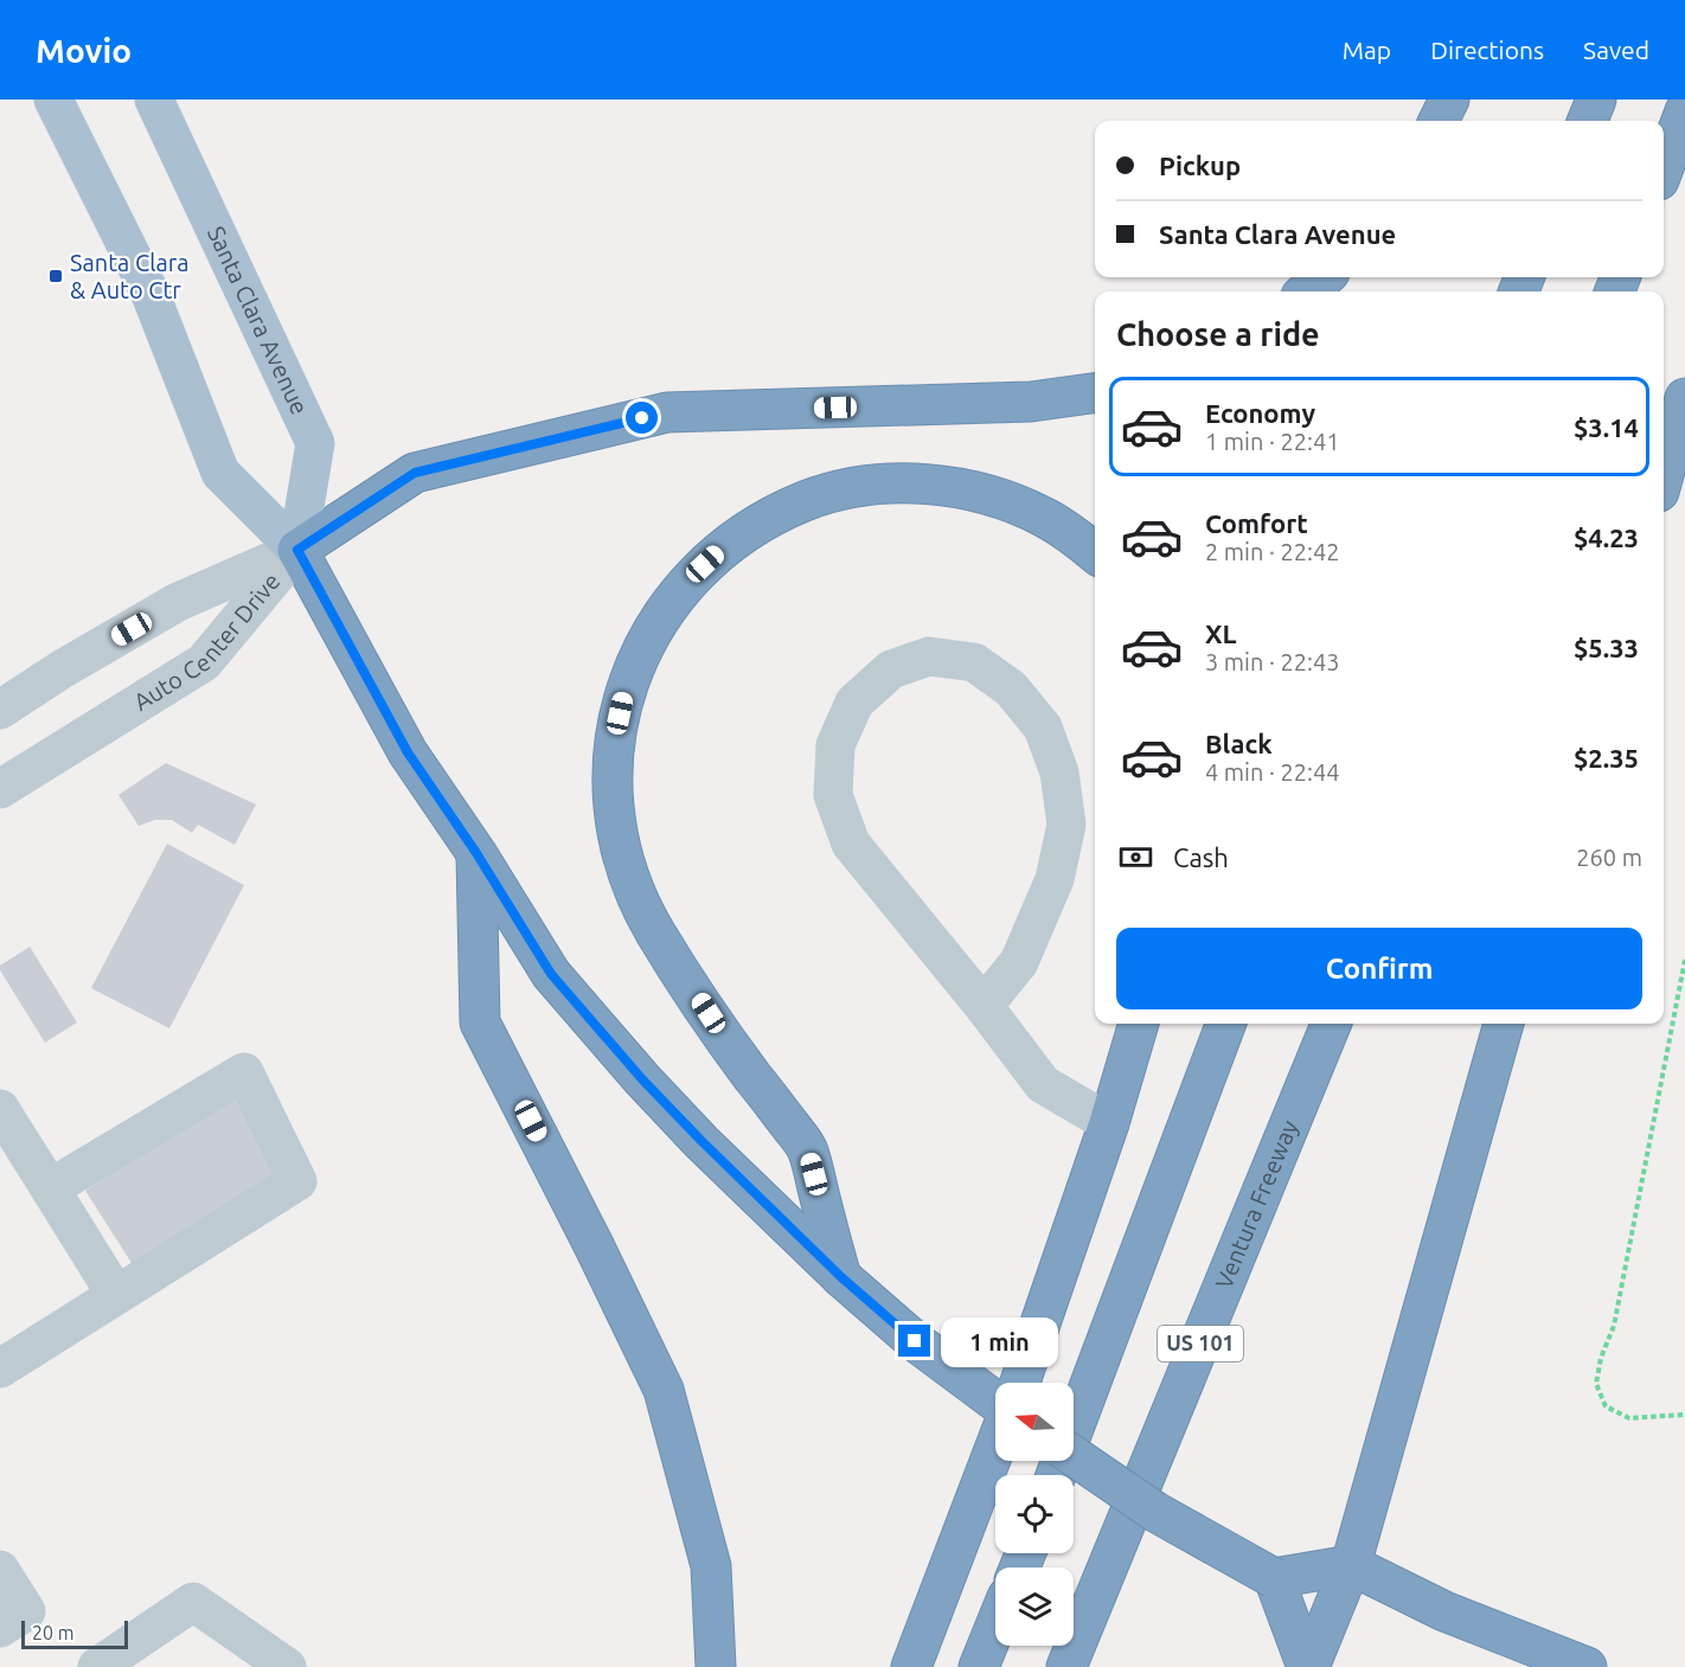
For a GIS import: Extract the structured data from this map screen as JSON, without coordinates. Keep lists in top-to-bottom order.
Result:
{
  "streets": {
    "highway": ["Ventura Freeway", "US 101"],
    "main road": ["Santa Clara Avenue"],
    "street": ["Auto Center Drive"]
  },
  "crossings": [
    ["Santa Clara Avenue", "Auto Center Drive"]
  ],
  "places": {
    "transit": ["Santa Clara & Auto Ctr"]
  },
  "scale_bar": "20 m",
  "north": "left",
  "page": {
    "header": "Movio",
    "nav": ["Map", "Directions", "Saved"],
    "banner": ["Pickup", "Santa Clara Avenue"],
    "heading": "Choose a ride",
    "list": [
      {
        "name": "Economy",
        "note": "1 min · 22:41",
        "value": "$3.14"
      },
      {
        "name": "Comfort",
        "note": "2 min · 22:42",
        "value": "$4.23"
      },
      {
        "name": "XL",
        "note": "3 min · 22:43",
        "value": "$5.33"
      },
      {
        "name": "Black",
        "note": "4 min · 22:44",
        "value": "$2.35"
      }
    ],
    "pay": ["Cash", "260 m"],
    "buttons": "Confirm",
    "bubble": "1 min",
    "scale": "20 m"
  }
}
